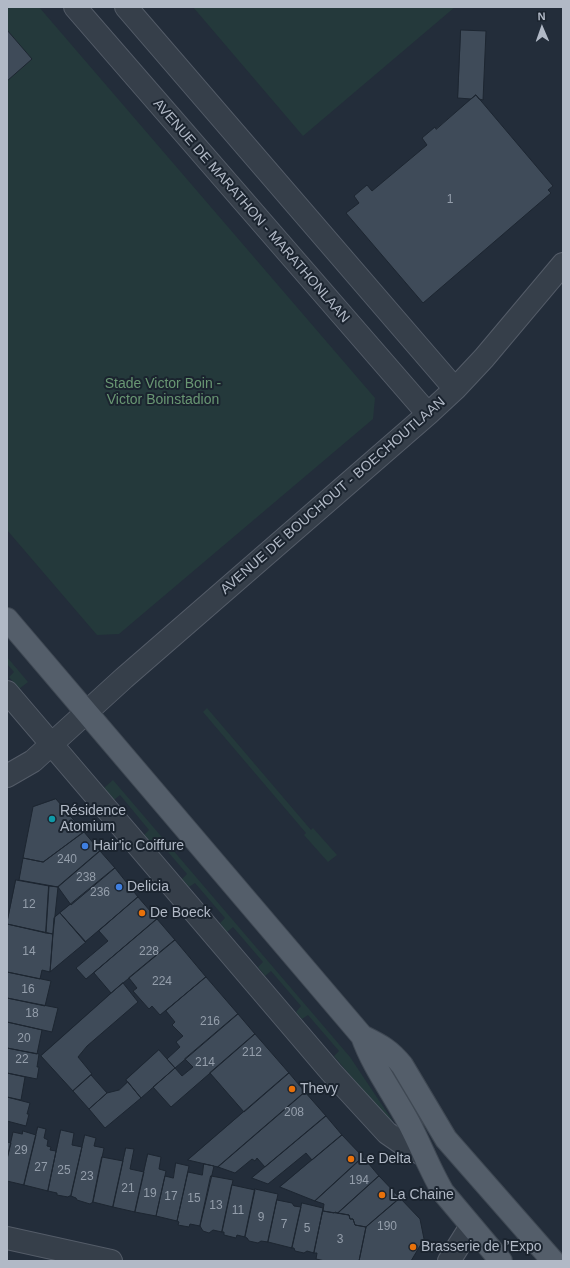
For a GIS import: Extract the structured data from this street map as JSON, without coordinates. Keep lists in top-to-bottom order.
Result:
{
  "streets": {
    "street": ["AVENUE DE MARATHON - MARATHONLAAN", "AVENUE DE BOUCHOUT - BOECHOUTLAAN"]
  },
  "crossings": [
    ["AVENUE DE MARATHON - MARATHONLAAN", "AVENUE DE BOUCHOUT - BOECHOUTLAAN"]
  ],
  "parks": ["Stade Victor Boin - Victor Boinstadion"],
  "places": [
    "Résidence Atomium",
    "Hair'ic Coiffure",
    "Delicia",
    "De Boeck",
    "Thevy",
    "Le Delta",
    "La Chaine",
    "Brasserie de l’Expo"
  ],
  "house_numbers": [
    "1",
    "240",
    "238",
    "236",
    "12",
    "14",
    "228",
    "224",
    "16",
    "18",
    "216",
    "20",
    "212",
    "22",
    "214",
    "208",
    "29",
    "27",
    "25",
    "23",
    "194",
    "21",
    "19",
    "17",
    "15",
    "13",
    "11",
    "9",
    "7",
    "190",
    "5",
    "3"
  ],
  "north": "top"
}
